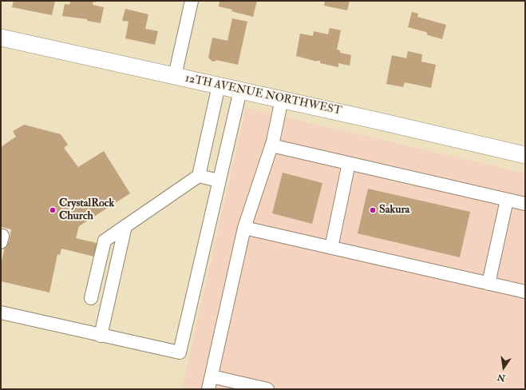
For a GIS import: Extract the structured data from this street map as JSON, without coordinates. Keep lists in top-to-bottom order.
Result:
{
  "streets": {
    "main road": ["12TH AVENUE NORTHWEST"]
  },
  "places": ["CrystalRock Church", "Sakura"],
  "north": "bottom"
}
